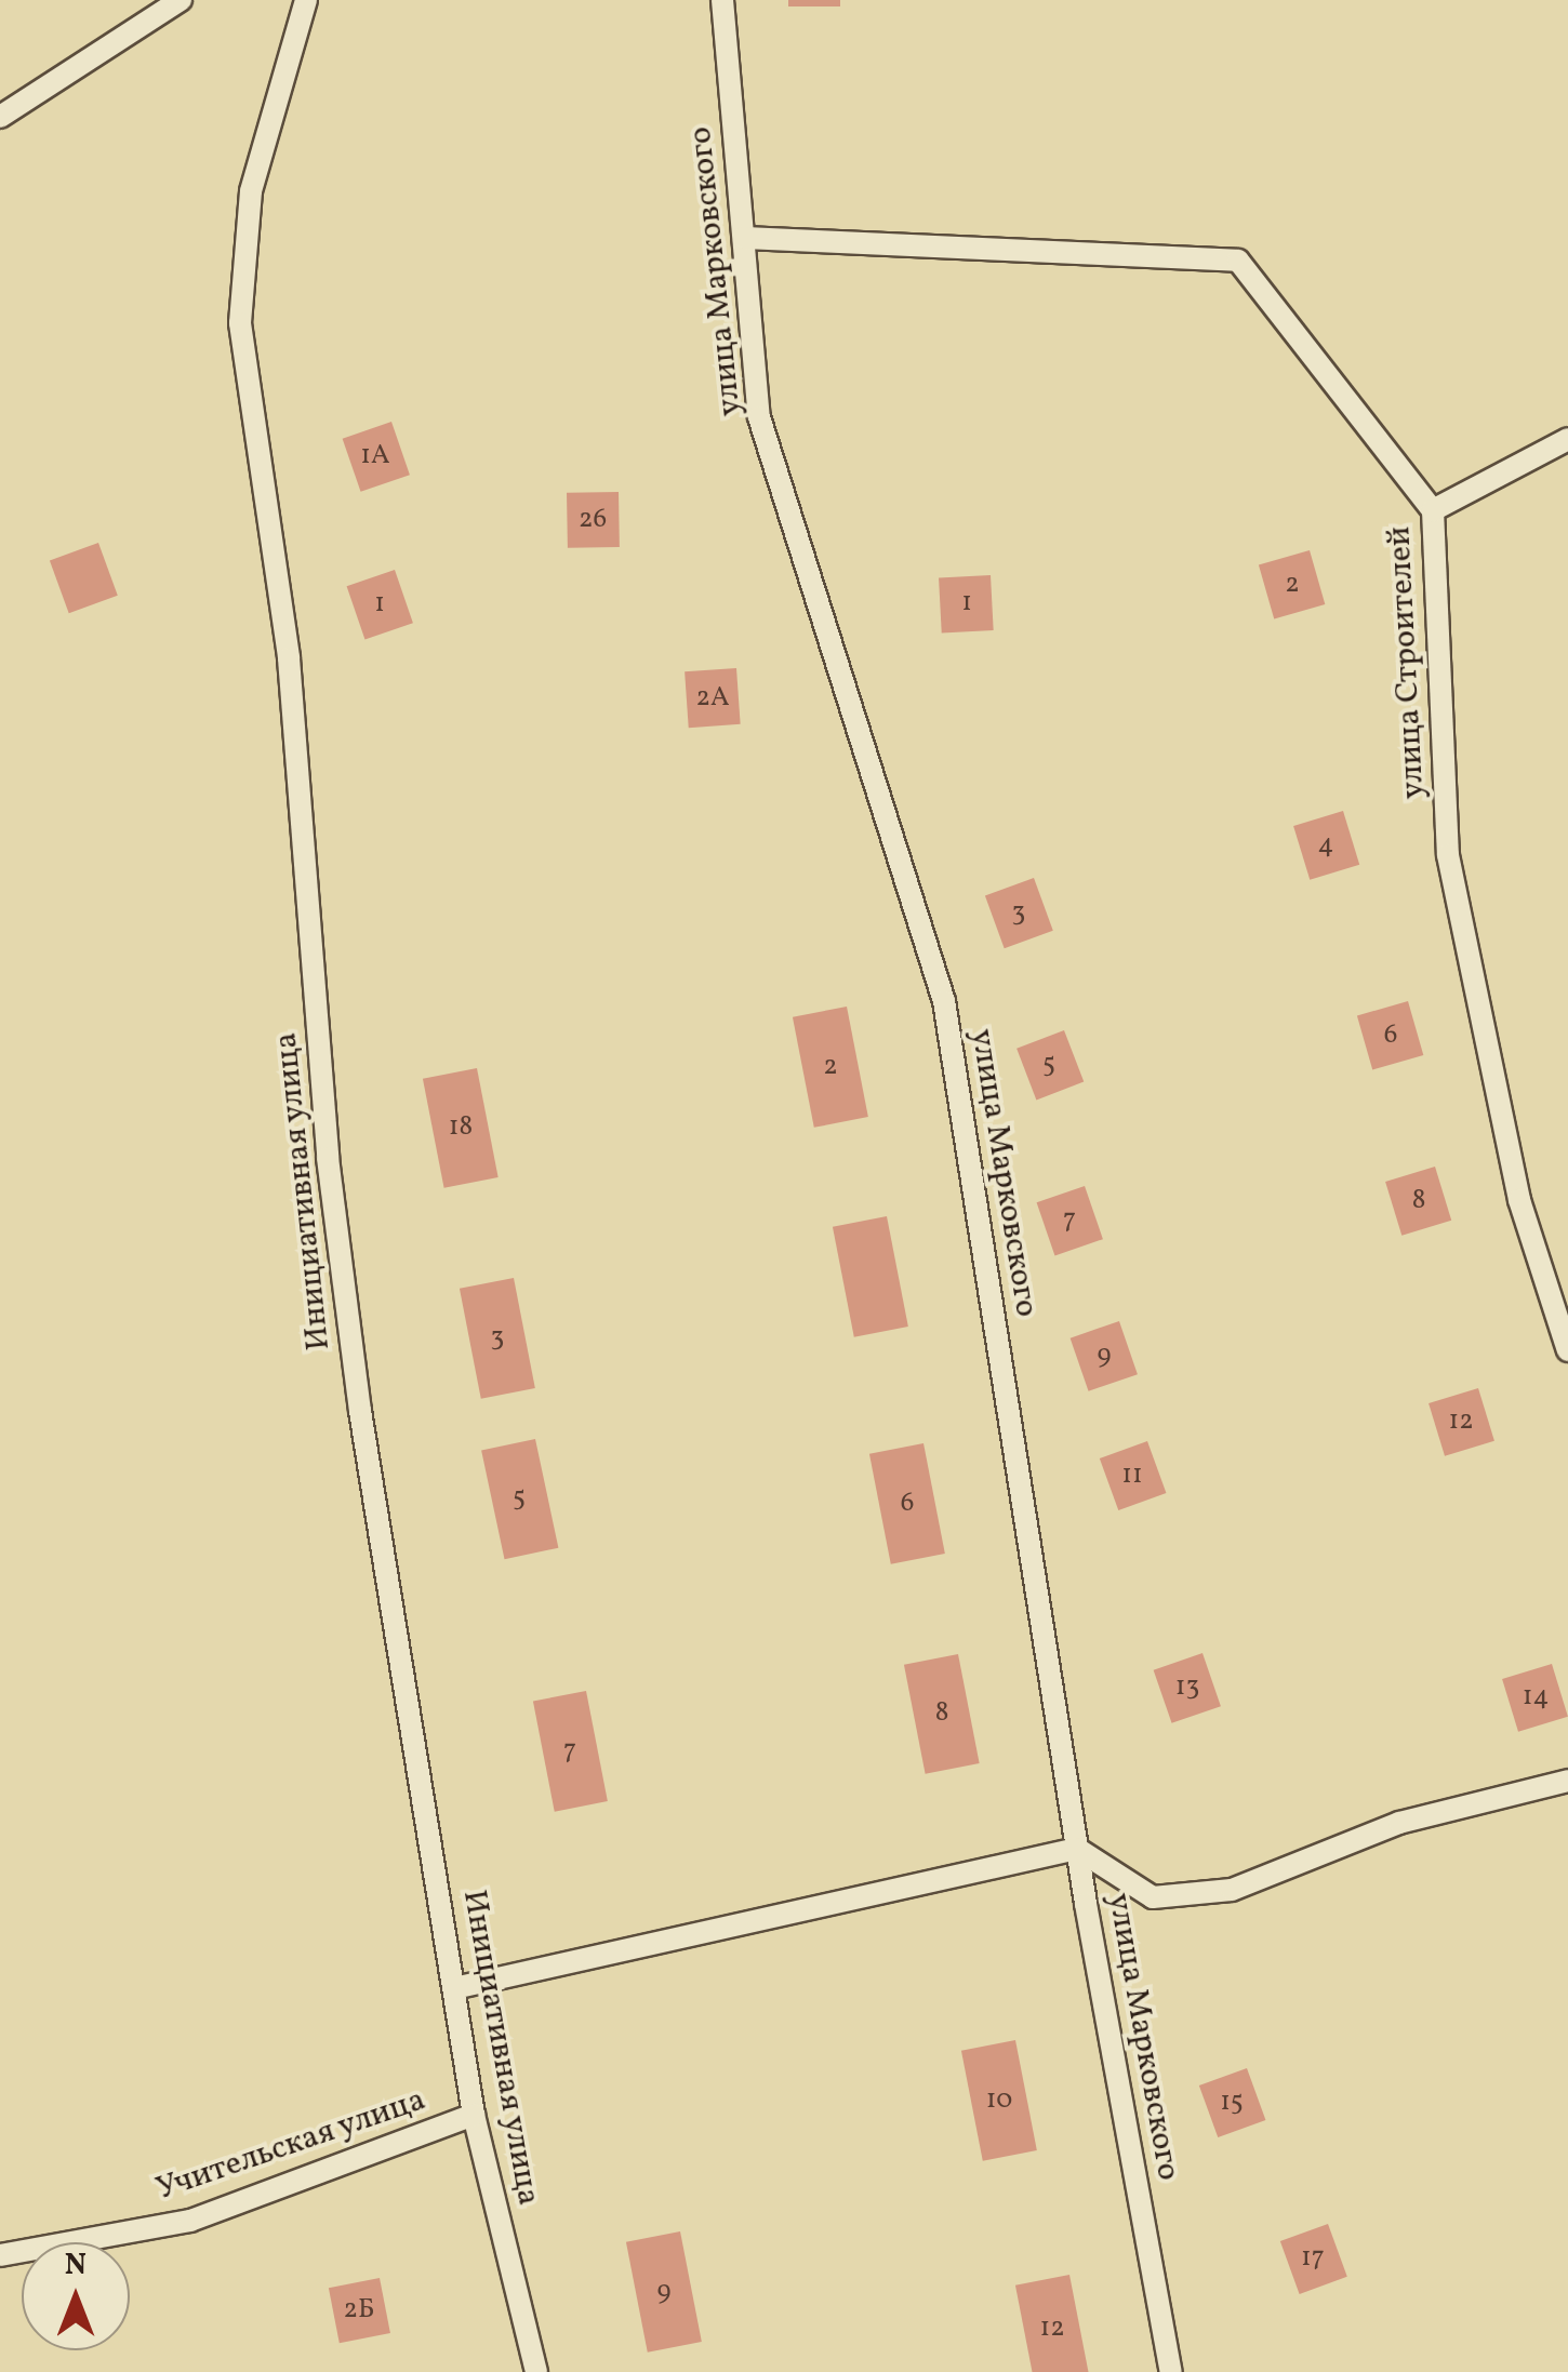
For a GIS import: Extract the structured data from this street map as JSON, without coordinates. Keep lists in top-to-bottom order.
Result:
{
  "streets": {
    "lane": [
      "улица Марковского",
      "улица Строителей",
      "Инициативная улица",
      "Учительская улица"
    ]
  },
  "crossings": [
    ["улица Марковского", "улица Строителей"],
    ["Инициативная улица", "Учительская улица"]
  ],
  "house_numbers": [
    "1А",
    "26",
    "2",
    "1",
    "1",
    "2А",
    "4",
    "3",
    "6",
    "5",
    "2",
    "18",
    "8",
    "7",
    "3",
    "9",
    "12",
    "11",
    "5",
    "6",
    "13",
    "14",
    "8",
    "7",
    "10",
    "15",
    "17",
    "9",
    "2Б",
    "12"
  ],
  "north": "top"
}
